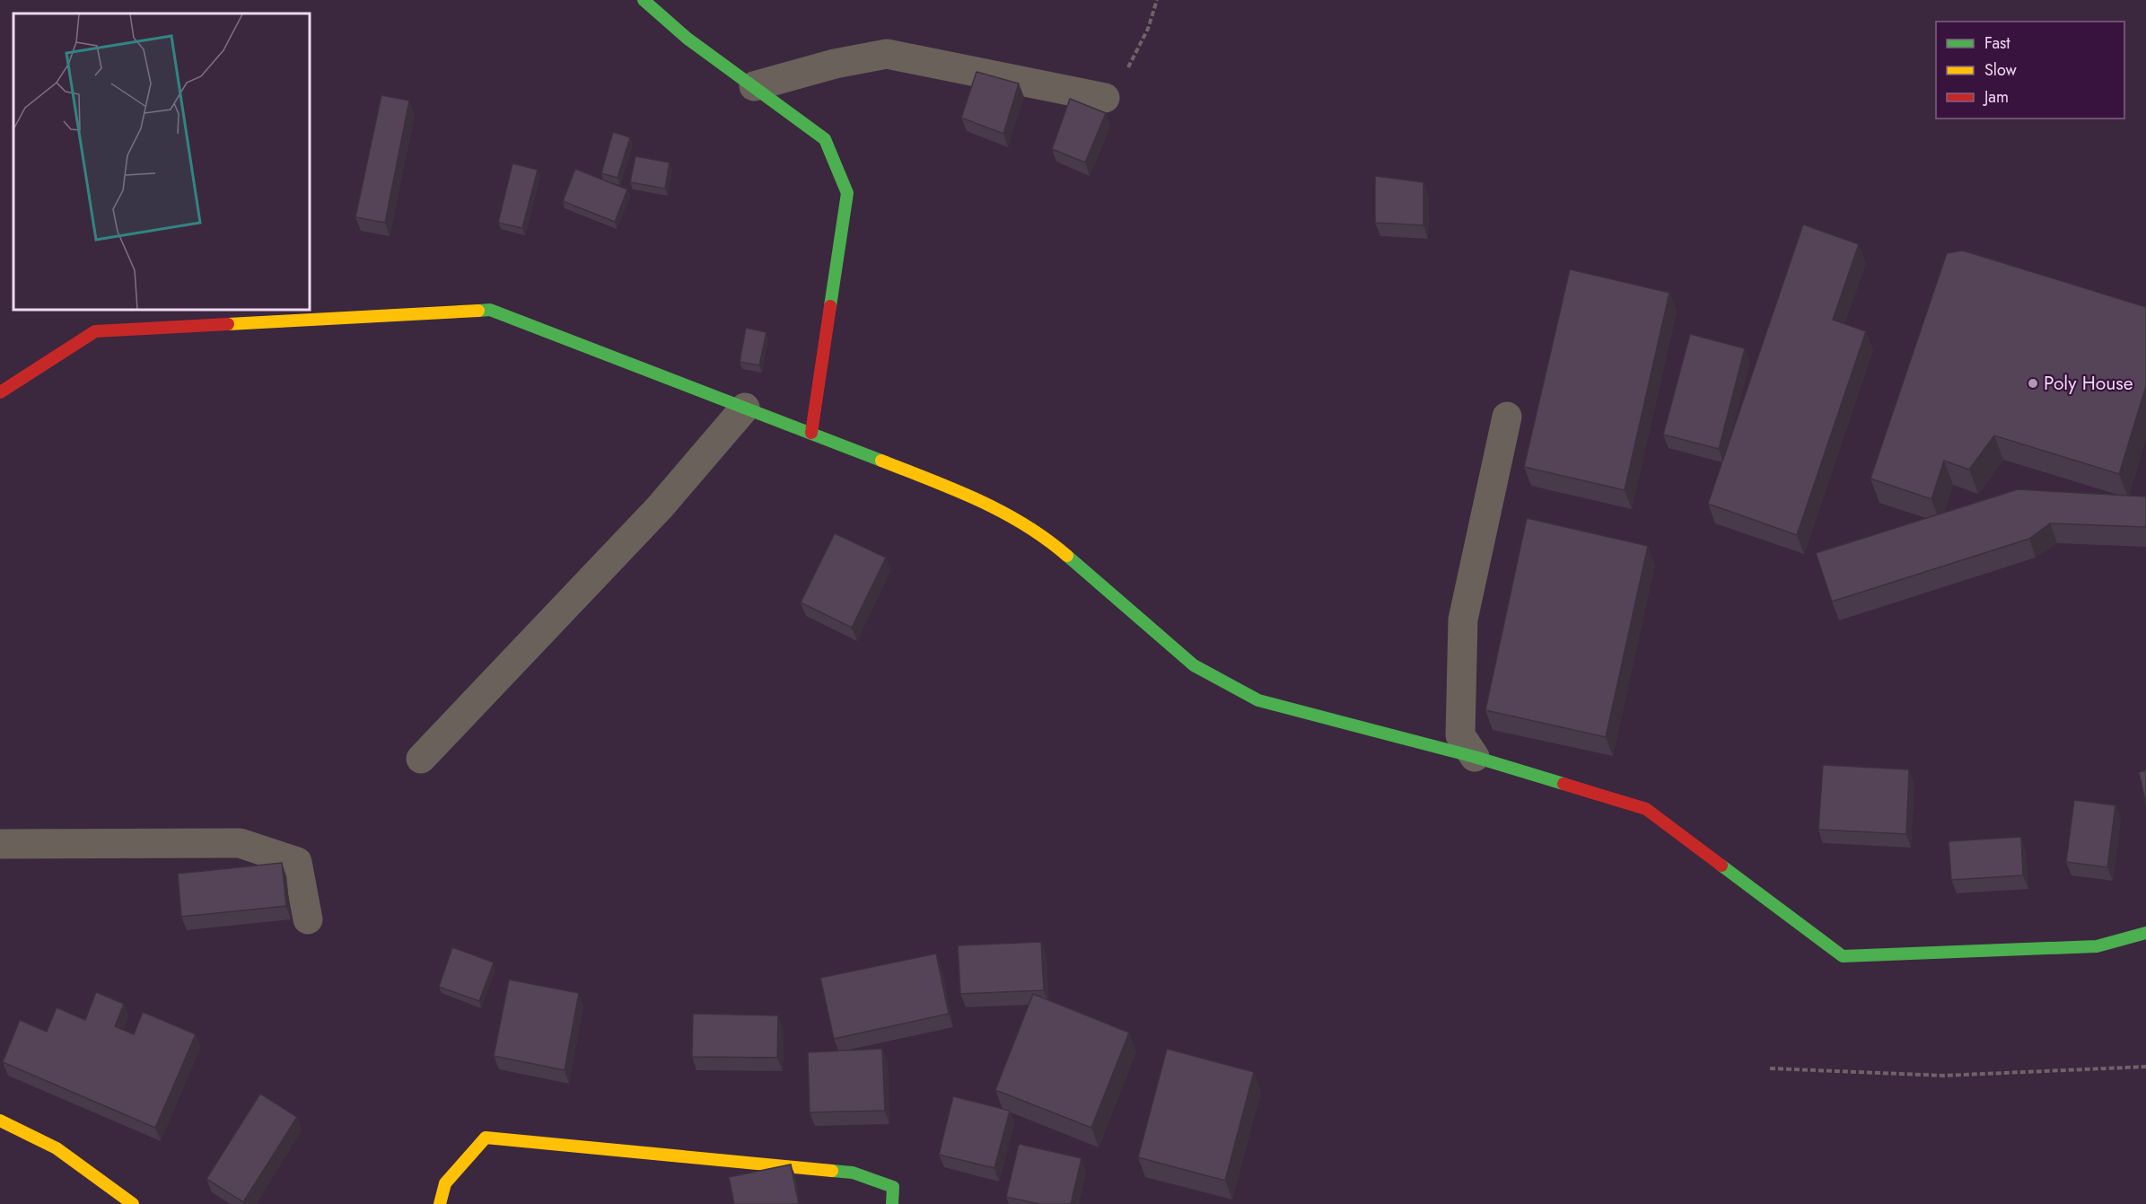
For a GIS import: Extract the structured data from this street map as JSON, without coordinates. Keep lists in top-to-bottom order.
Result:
{
  "places": ["Poly House"],
  "legend": ["Fast", "Slow", "Jam"]
}
